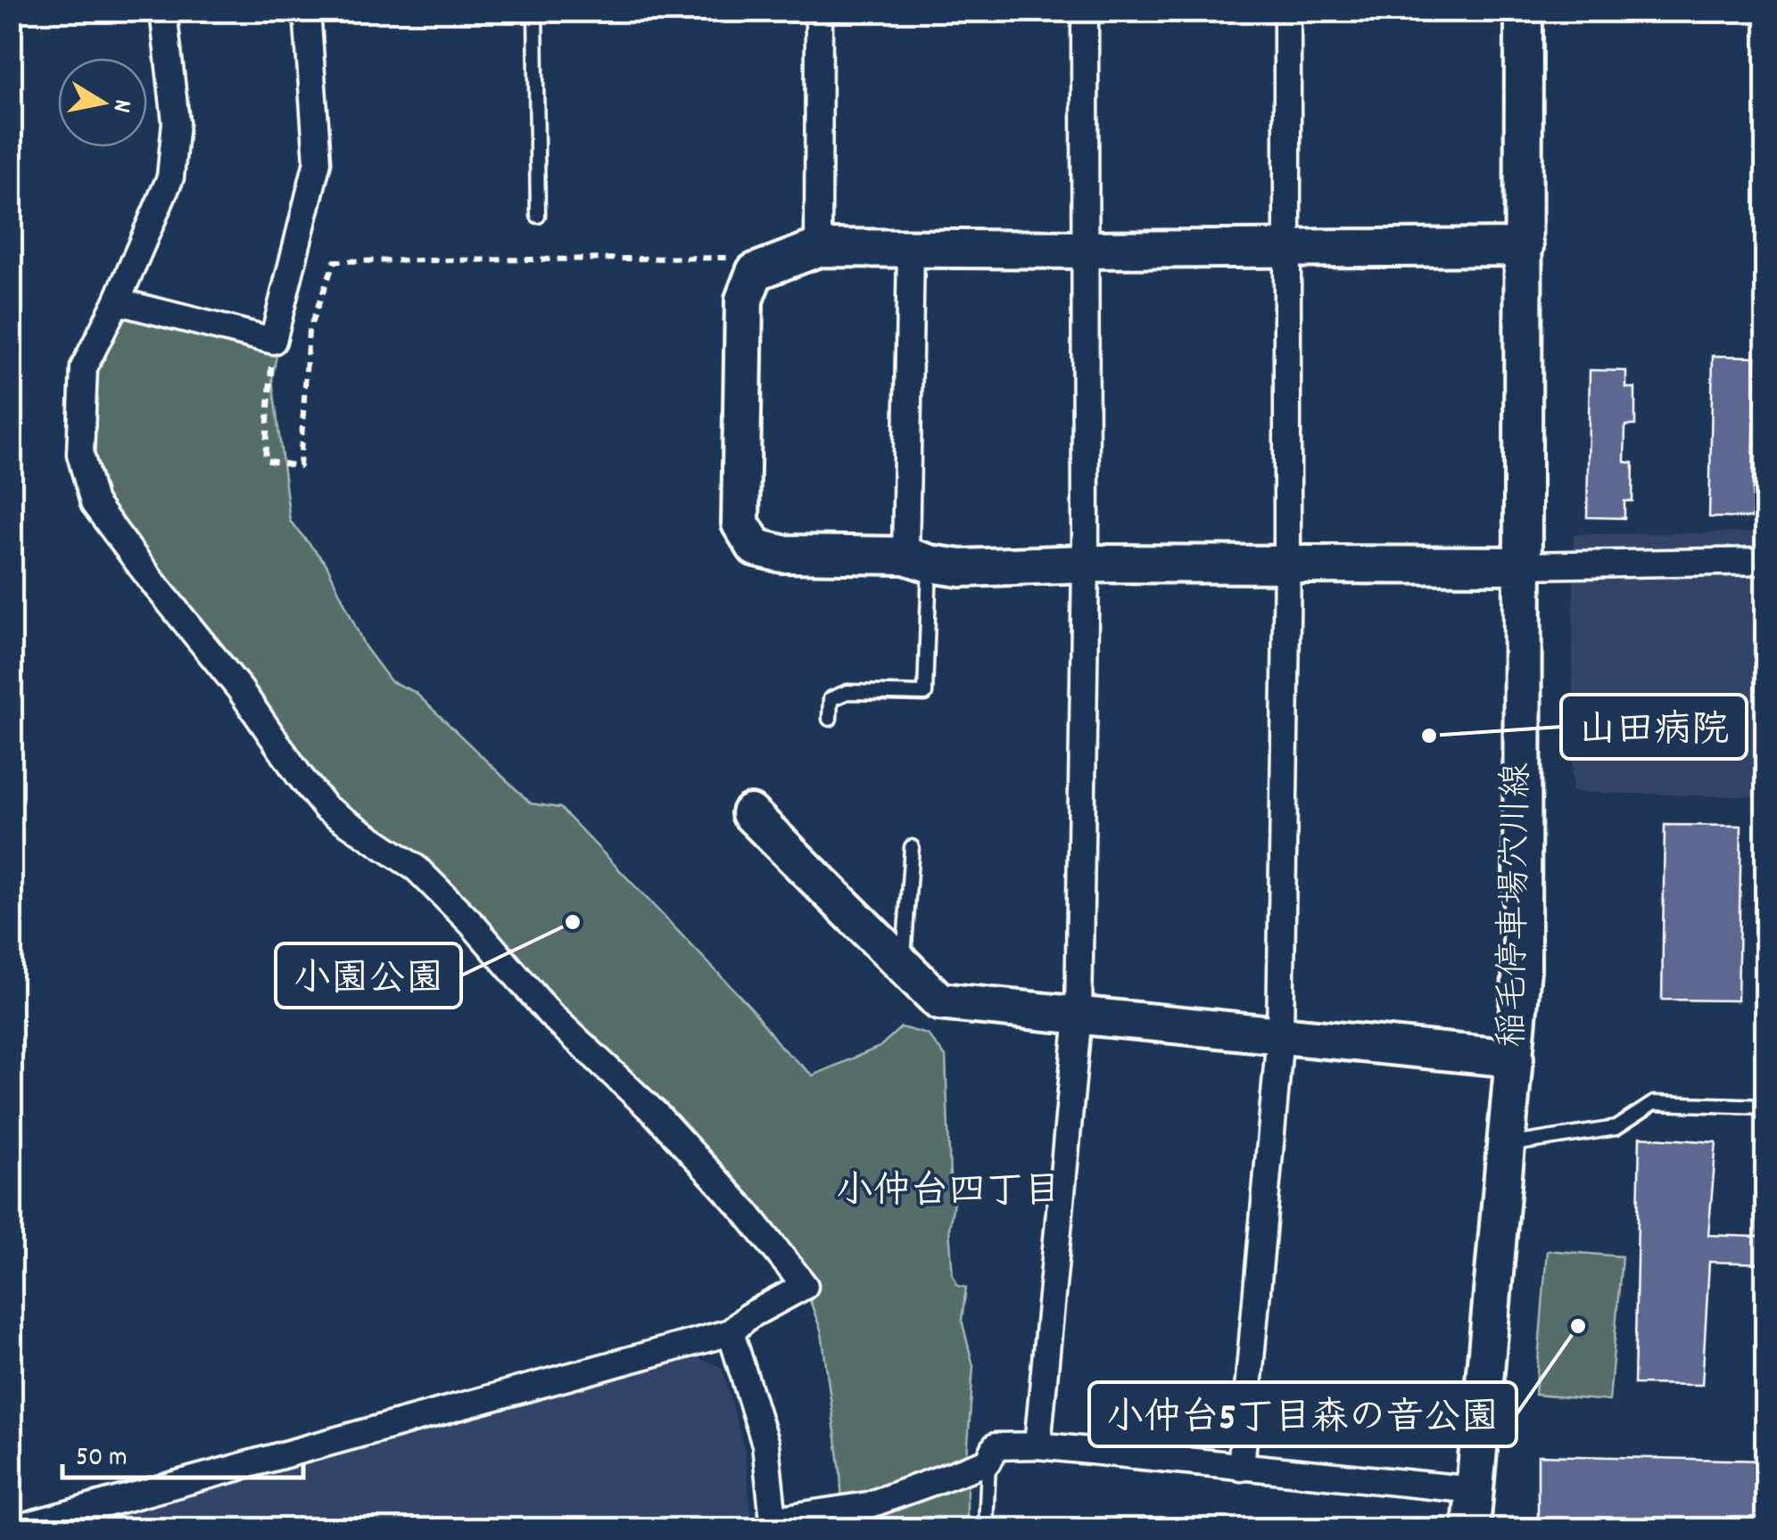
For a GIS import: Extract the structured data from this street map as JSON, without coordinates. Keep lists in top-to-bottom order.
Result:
{
  "streets": {
    "street": ["稲毛停車場穴川線"]
  },
  "districts": ["小仲台四丁目"],
  "places": ["山田病院", "小園公園", "小仲台5丁目森の音公園"],
  "scale_bar": "50 m",
  "north": "right"
}
